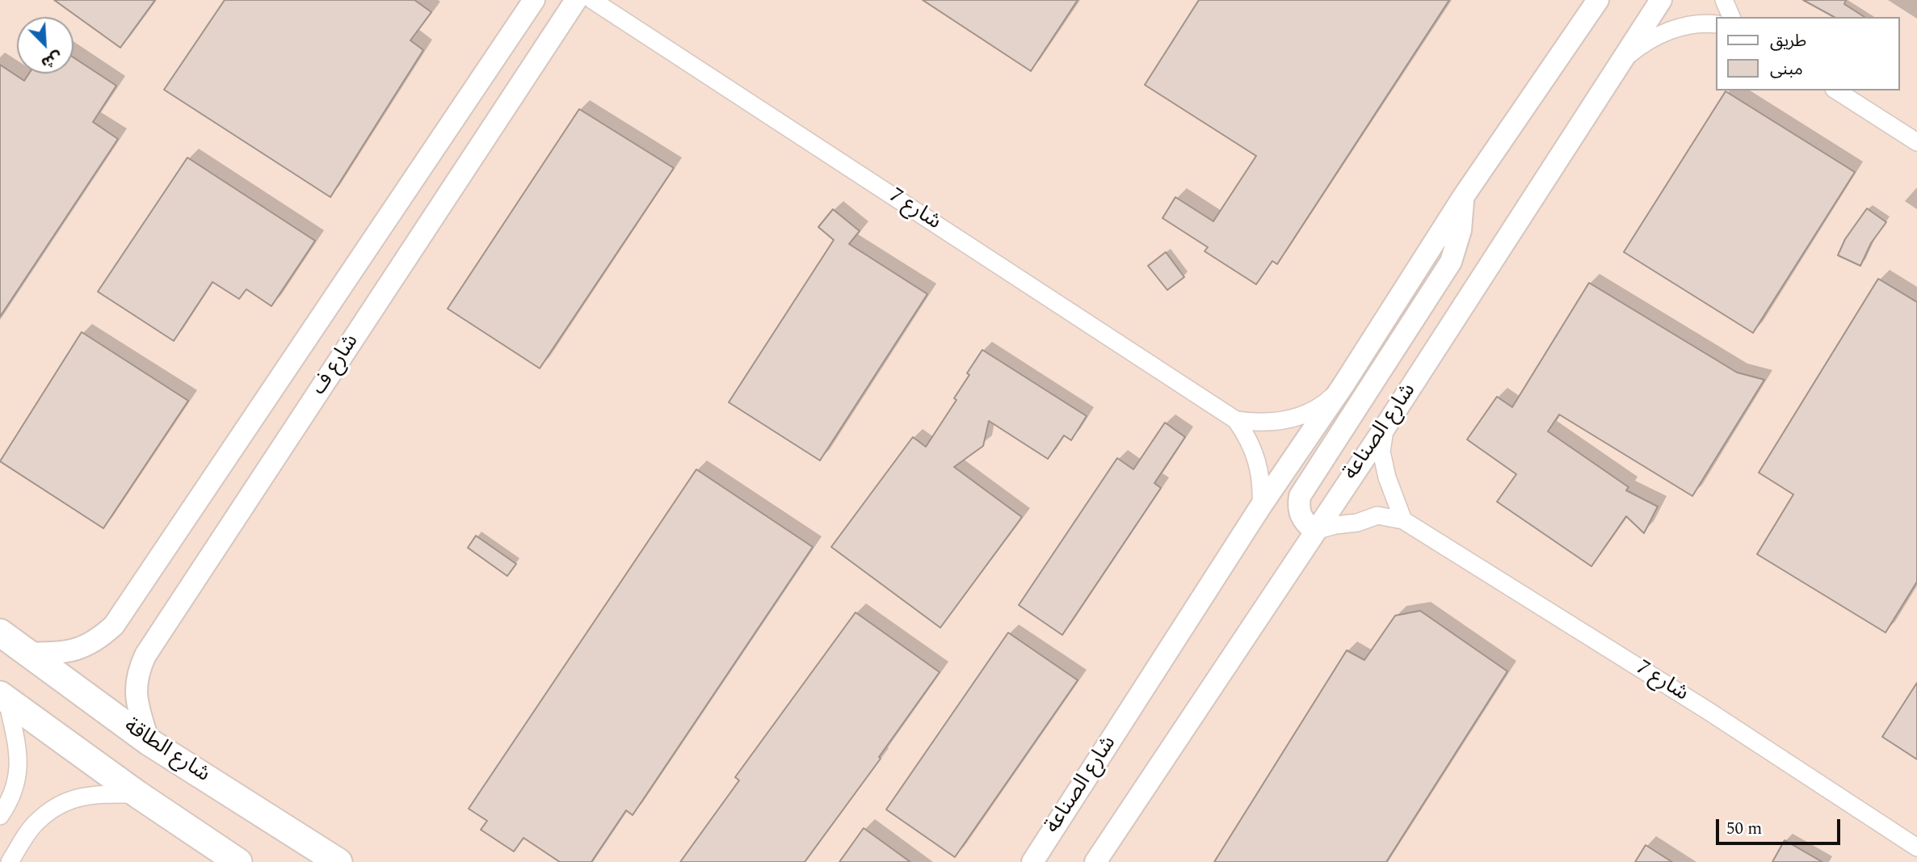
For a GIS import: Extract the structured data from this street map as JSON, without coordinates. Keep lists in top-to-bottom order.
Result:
{
  "streets": {
    "main road": ["شارع الطاقة"],
    "street": ["شارع 7", "شارع ف", "شارع الصناعة"]
  },
  "crossings": [
    ["شارع 7", "شارع الصناعة"],
    ["شارع ف", "شارع الطاقة"]
  ],
  "legend": ["طريق", "مبنى"],
  "scale_bar": "50 m",
  "north": "bottom right"
}
